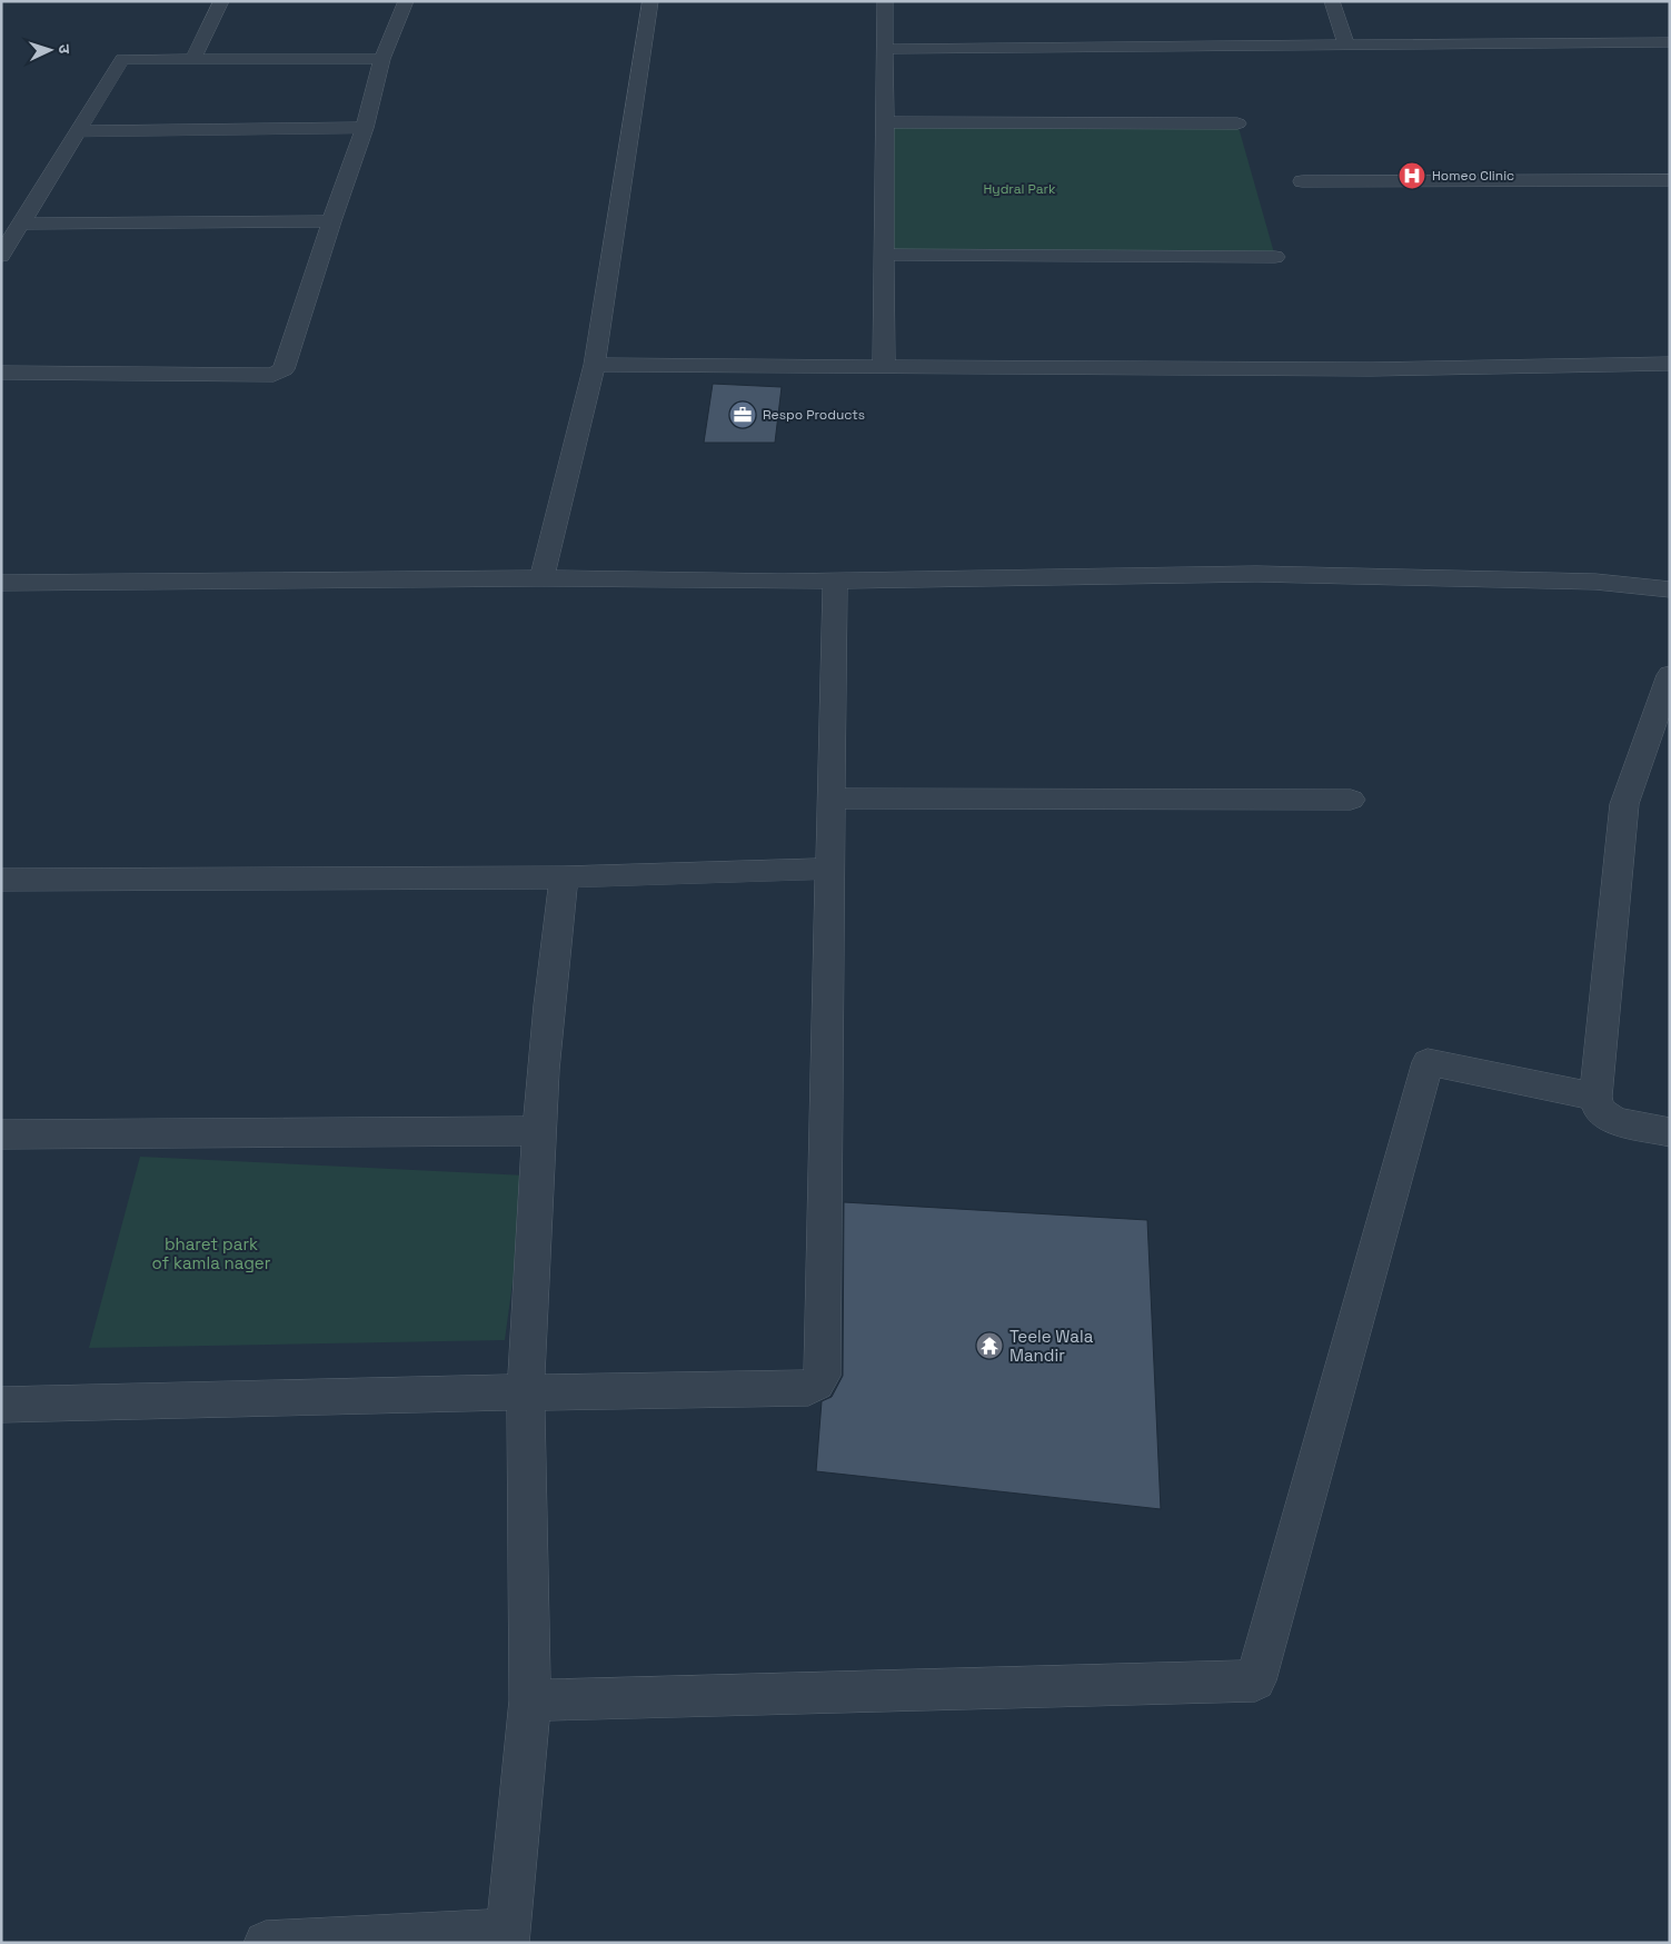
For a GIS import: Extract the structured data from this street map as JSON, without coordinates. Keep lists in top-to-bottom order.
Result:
{
  "parks": ["Hydral Park", "bharet park of kamla nager"],
  "places": {
    "hospital": ["Homeo Clinic"],
    "office": ["Respo Products"],
    "temple": ["Teele Wala Mandir"]
  },
  "north": "right"
}
